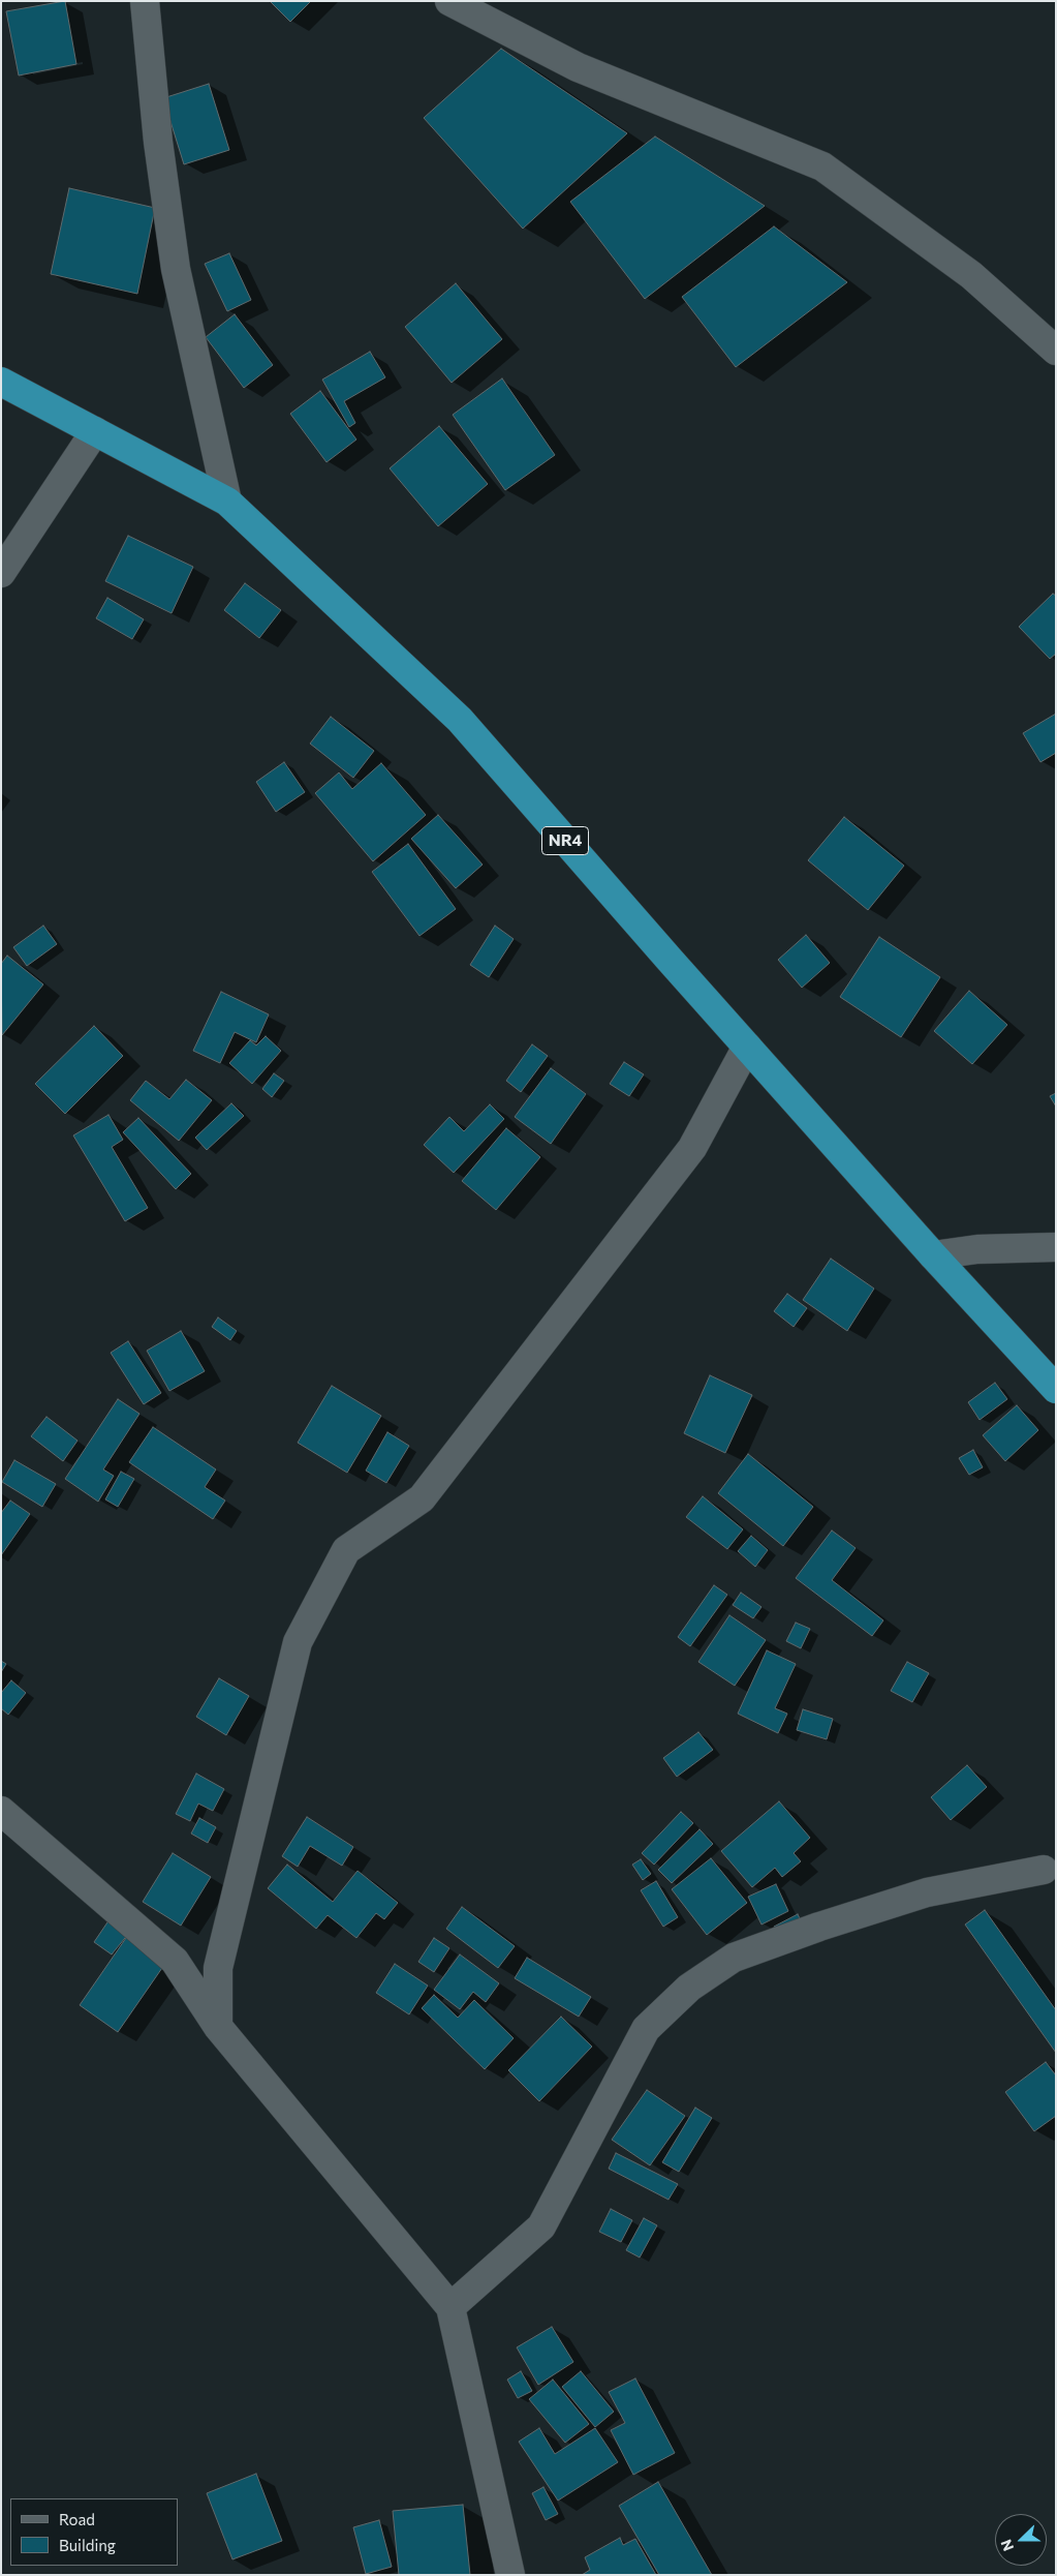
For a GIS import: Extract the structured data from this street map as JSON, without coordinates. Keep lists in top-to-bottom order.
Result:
{
  "streets": {
    "highway": ["NR4"]
  },
  "legend": ["Road", "Building"],
  "north": "left"
}
